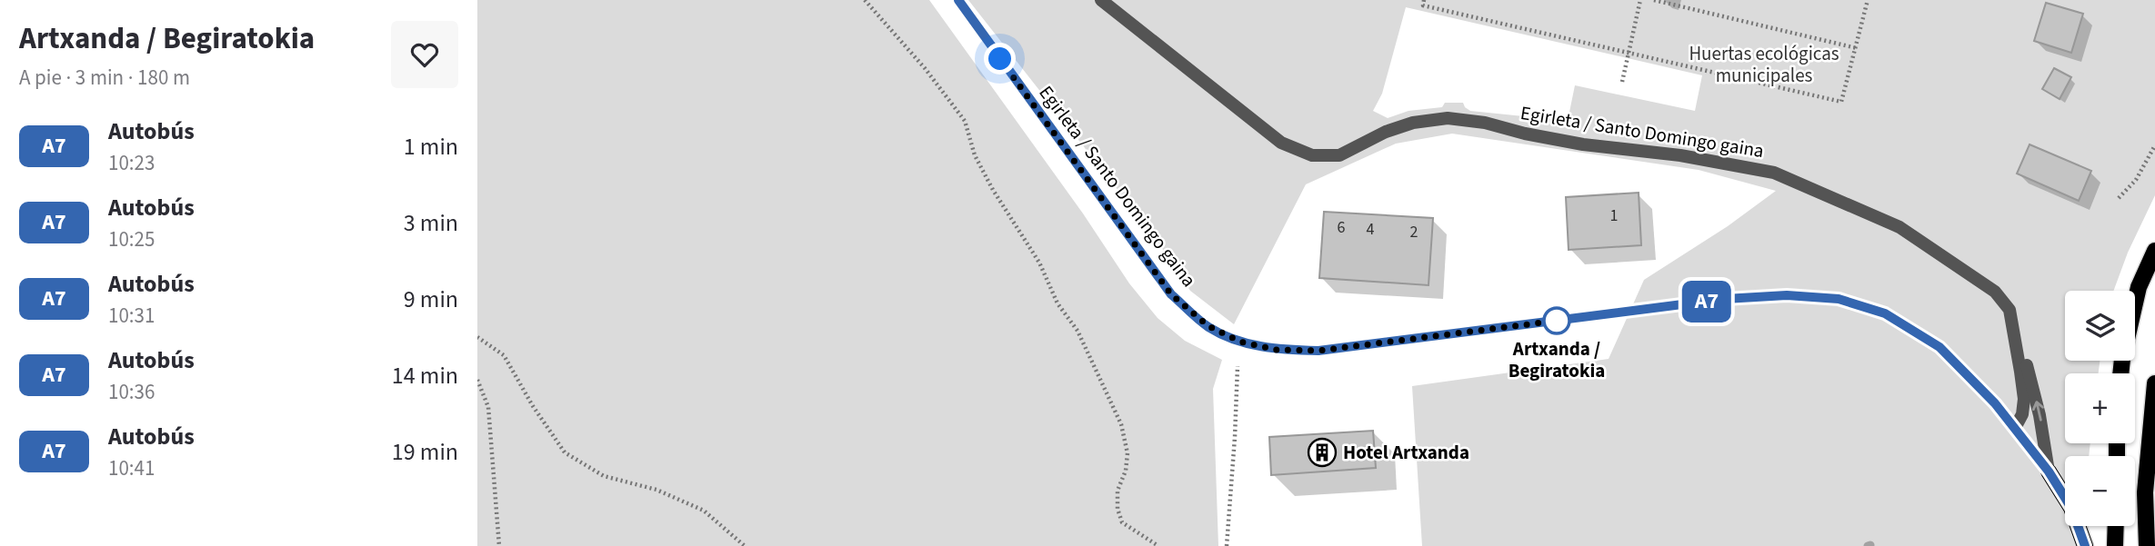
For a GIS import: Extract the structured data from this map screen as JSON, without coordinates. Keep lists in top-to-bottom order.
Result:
{
  "streets": {
    "street": ["Egirleta / Santo Domingo gaina"]
  },
  "parks": ["Huertas ecológicas municipales"],
  "places": {
    "other": ["Artxanda / Begiratokia"],
    "building": ["Hotel Artxanda"]
  },
  "lines": ["bus line A7"],
  "house_numbers": [
    "1",
    "6",
    "4",
    "2"
  ],
  "page": {
    "heading": ["Artxanda / Begiratokia", "A pie · 3 min · 180 m"],
    "on_map": "A7",
    "list": [
      {
        "mark": "A7",
        "name": "Autobús",
        "note": "10:23",
        "value": "1 min"
      },
      {
        "mark": "A7",
        "name": "Autobús",
        "note": "10:25",
        "value": "3 min"
      },
      {
        "mark": "A7",
        "name": "Autobús",
        "note": "10:31",
        "value": "9 min"
      },
      {
        "mark": "A7",
        "name": "Autobús",
        "note": "10:36",
        "value": "14 min"
      },
      {
        "mark": "A7",
        "name": "Autobús",
        "note": "10:41",
        "value": "19 min"
      }
    ],
    "map_buttons": ["+", "−"]
  }
}
